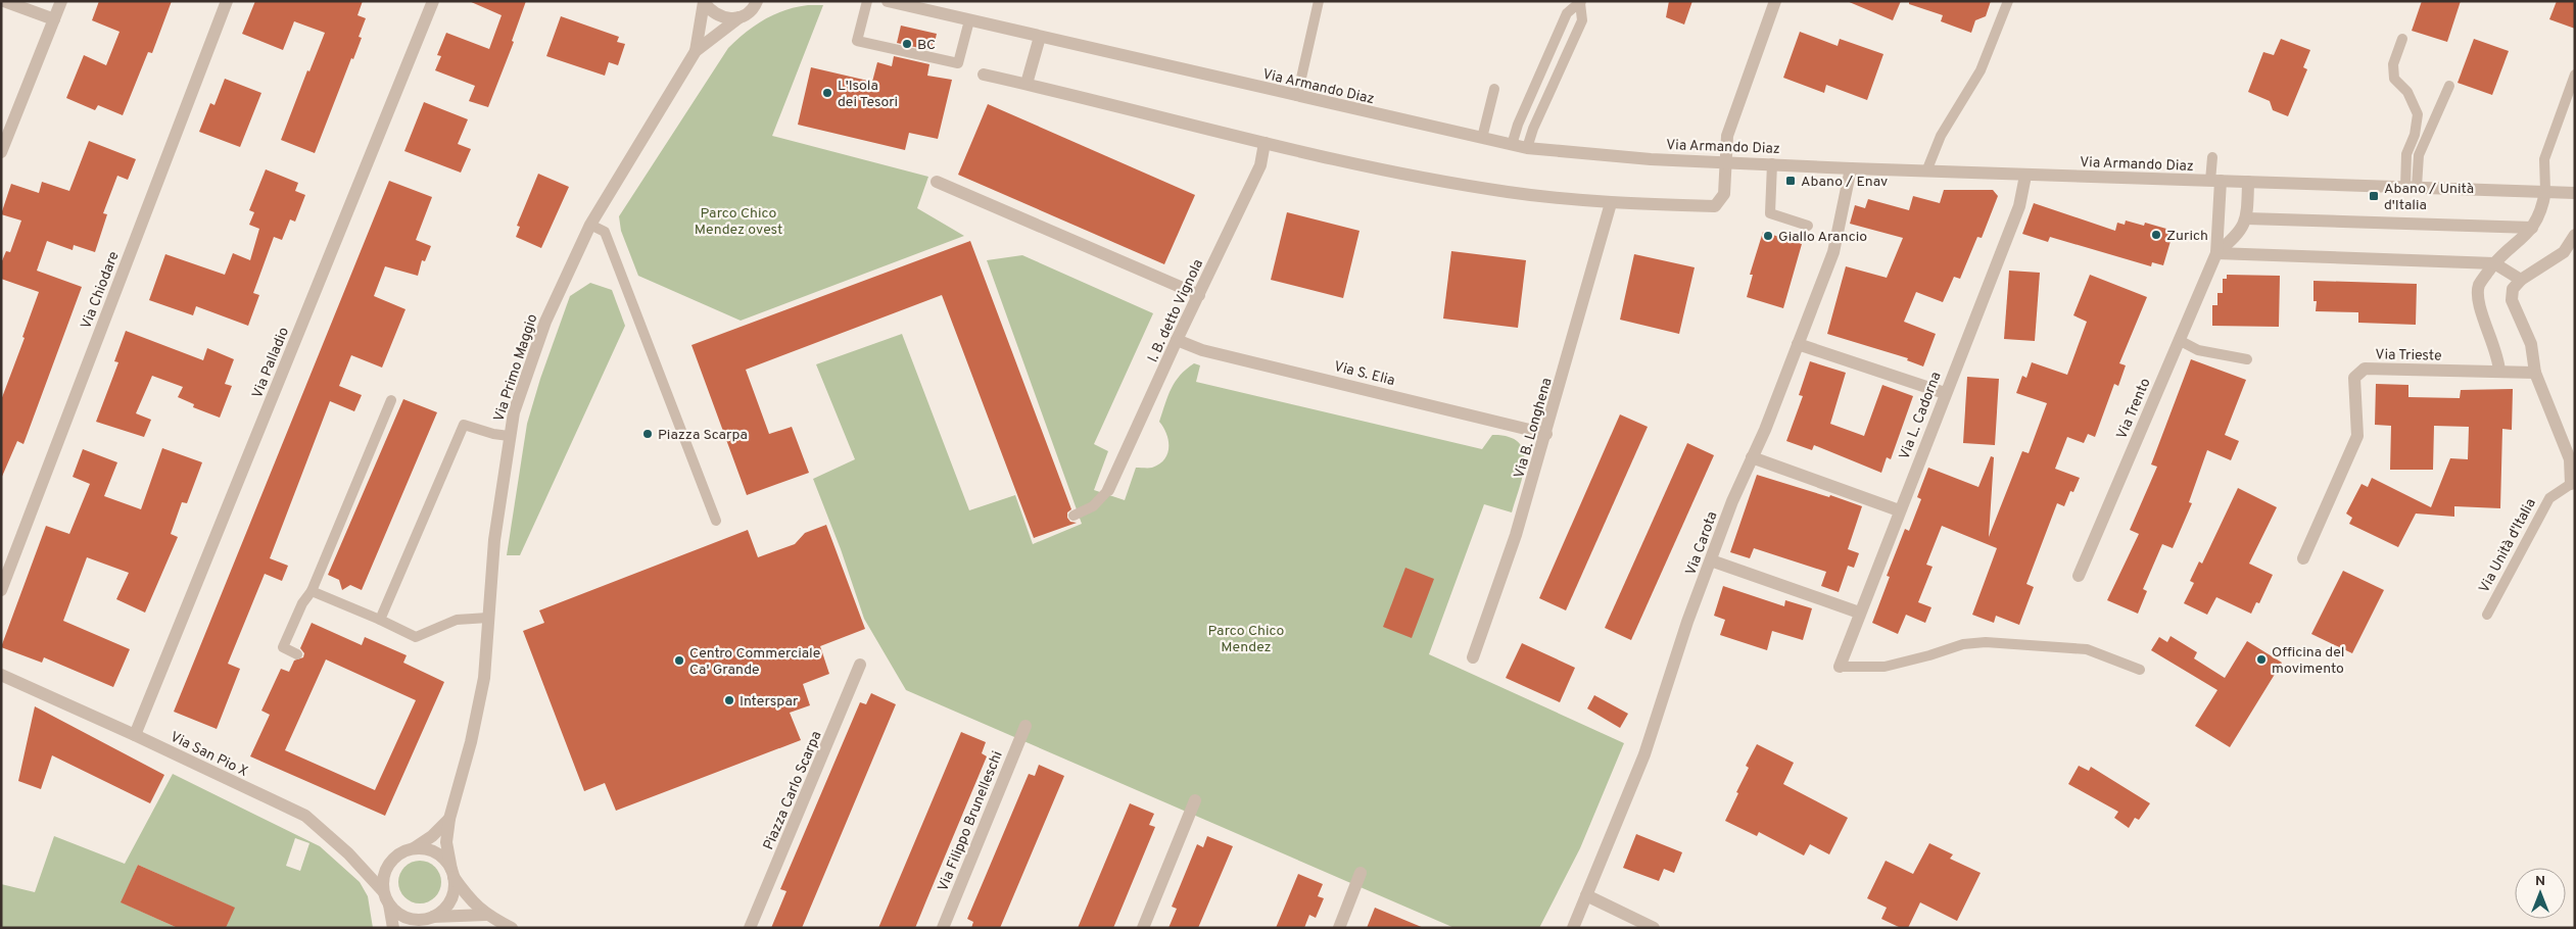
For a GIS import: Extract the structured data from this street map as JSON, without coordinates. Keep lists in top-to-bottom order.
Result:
{
  "streets": {
    "street": [
      "Via Armando Diaz",
      "Via Chiodare",
      "I. B. detto Vignola",
      "Via Trieste",
      "Via Palladio",
      "Via Primo Maggio",
      "Via S. Elia",
      "Via Trento",
      "Via L. Cadorna",
      "Via B. Longhena",
      "Via Carota",
      "Via Unità d'Italia",
      "Via San Pio X",
      "Piazza Carlo Scarpa",
      "Via Filippo Brunelleschi"
    ]
  },
  "crossings": [
    ["Via Armando Diaz", "Via L. Cadorna"],
    ["Via Armando Diaz", "Via Carota"],
    ["I. B. detto Vignola", "Via S. Elia"],
    ["Via Trieste", "Via Unità d'Italia"],
    ["Via Palladio", "Via San Pio X"],
    ["Via Primo Maggio", "Via San Pio X"],
    ["Via S. Elia", "Via B. Longhena"]
  ],
  "parks": ["Parco Chico Mendez ovest", "Parco Chico Mendez"],
  "places": {
    "other": [
      "BC",
      "L'Isola dei Tesori",
      "Zurich",
      "Giallo Arancio",
      "Piazza Scarpa",
      "Officina del movimento",
      "Centro Commerciale Ca' Grande",
      "Interspar"
    ],
    "transit": ["Abano / Enav", "Abano / Unità d'Italia"]
  },
  "north": "top"
}
